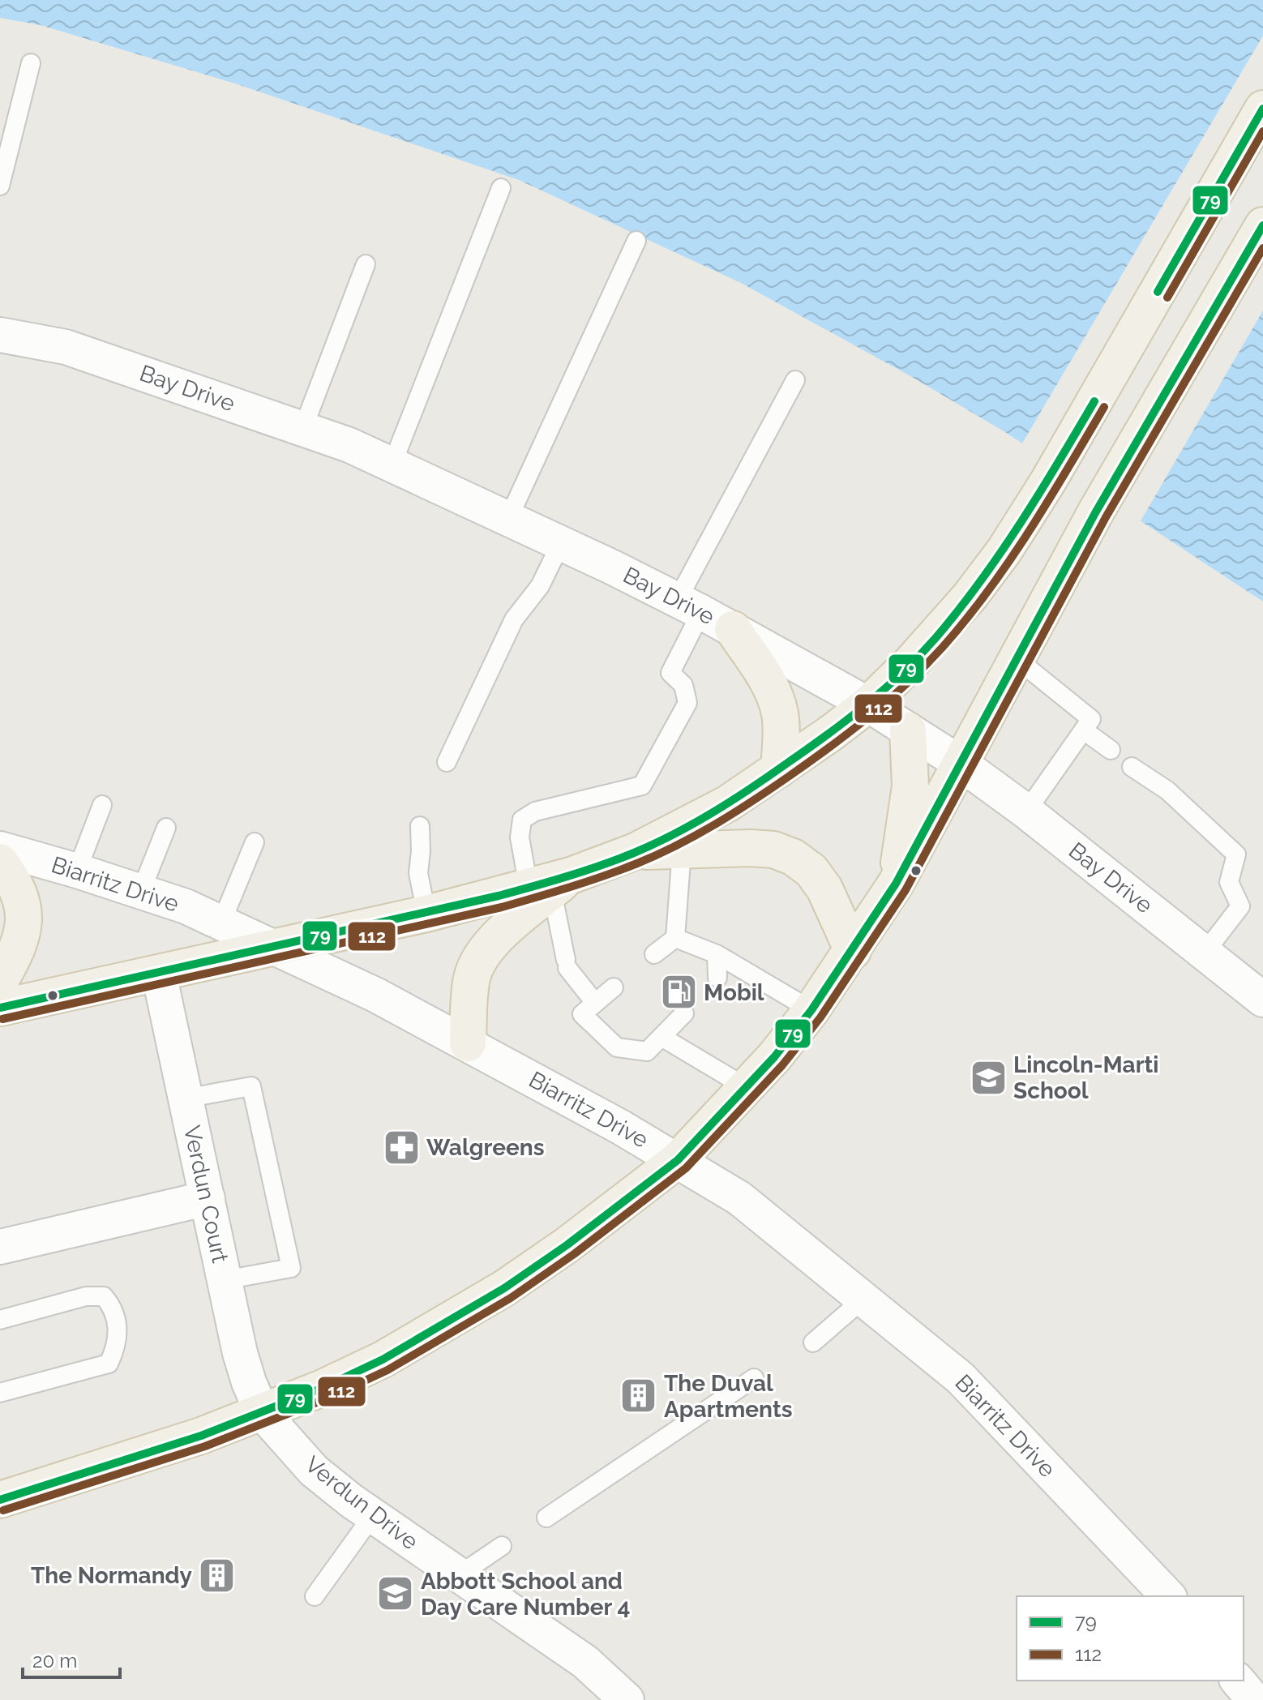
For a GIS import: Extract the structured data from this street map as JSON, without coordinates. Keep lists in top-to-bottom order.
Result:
{
  "streets": {
    "street": [
      "Bay Drive",
      "Biarritz Drive",
      "Verdun Court",
      "Verdun Drive"
    ]
  },
  "crossings": [
    ["Verdun Court", "Verdun Drive"]
  ],
  "places": {
    "fuel station": ["Mobil"],
    "school or university": ["Lincoln-Marti School", "Abbott School and Day Care Number 4"],
    "pharmacy": ["Walgreens"],
    "building": ["The Duval Apartments", "The Normandy"]
  },
  "lines": ["transit line 79", "transit line 112"],
  "legend": ["79", "112"],
  "scale_bar": "20 m"
}
